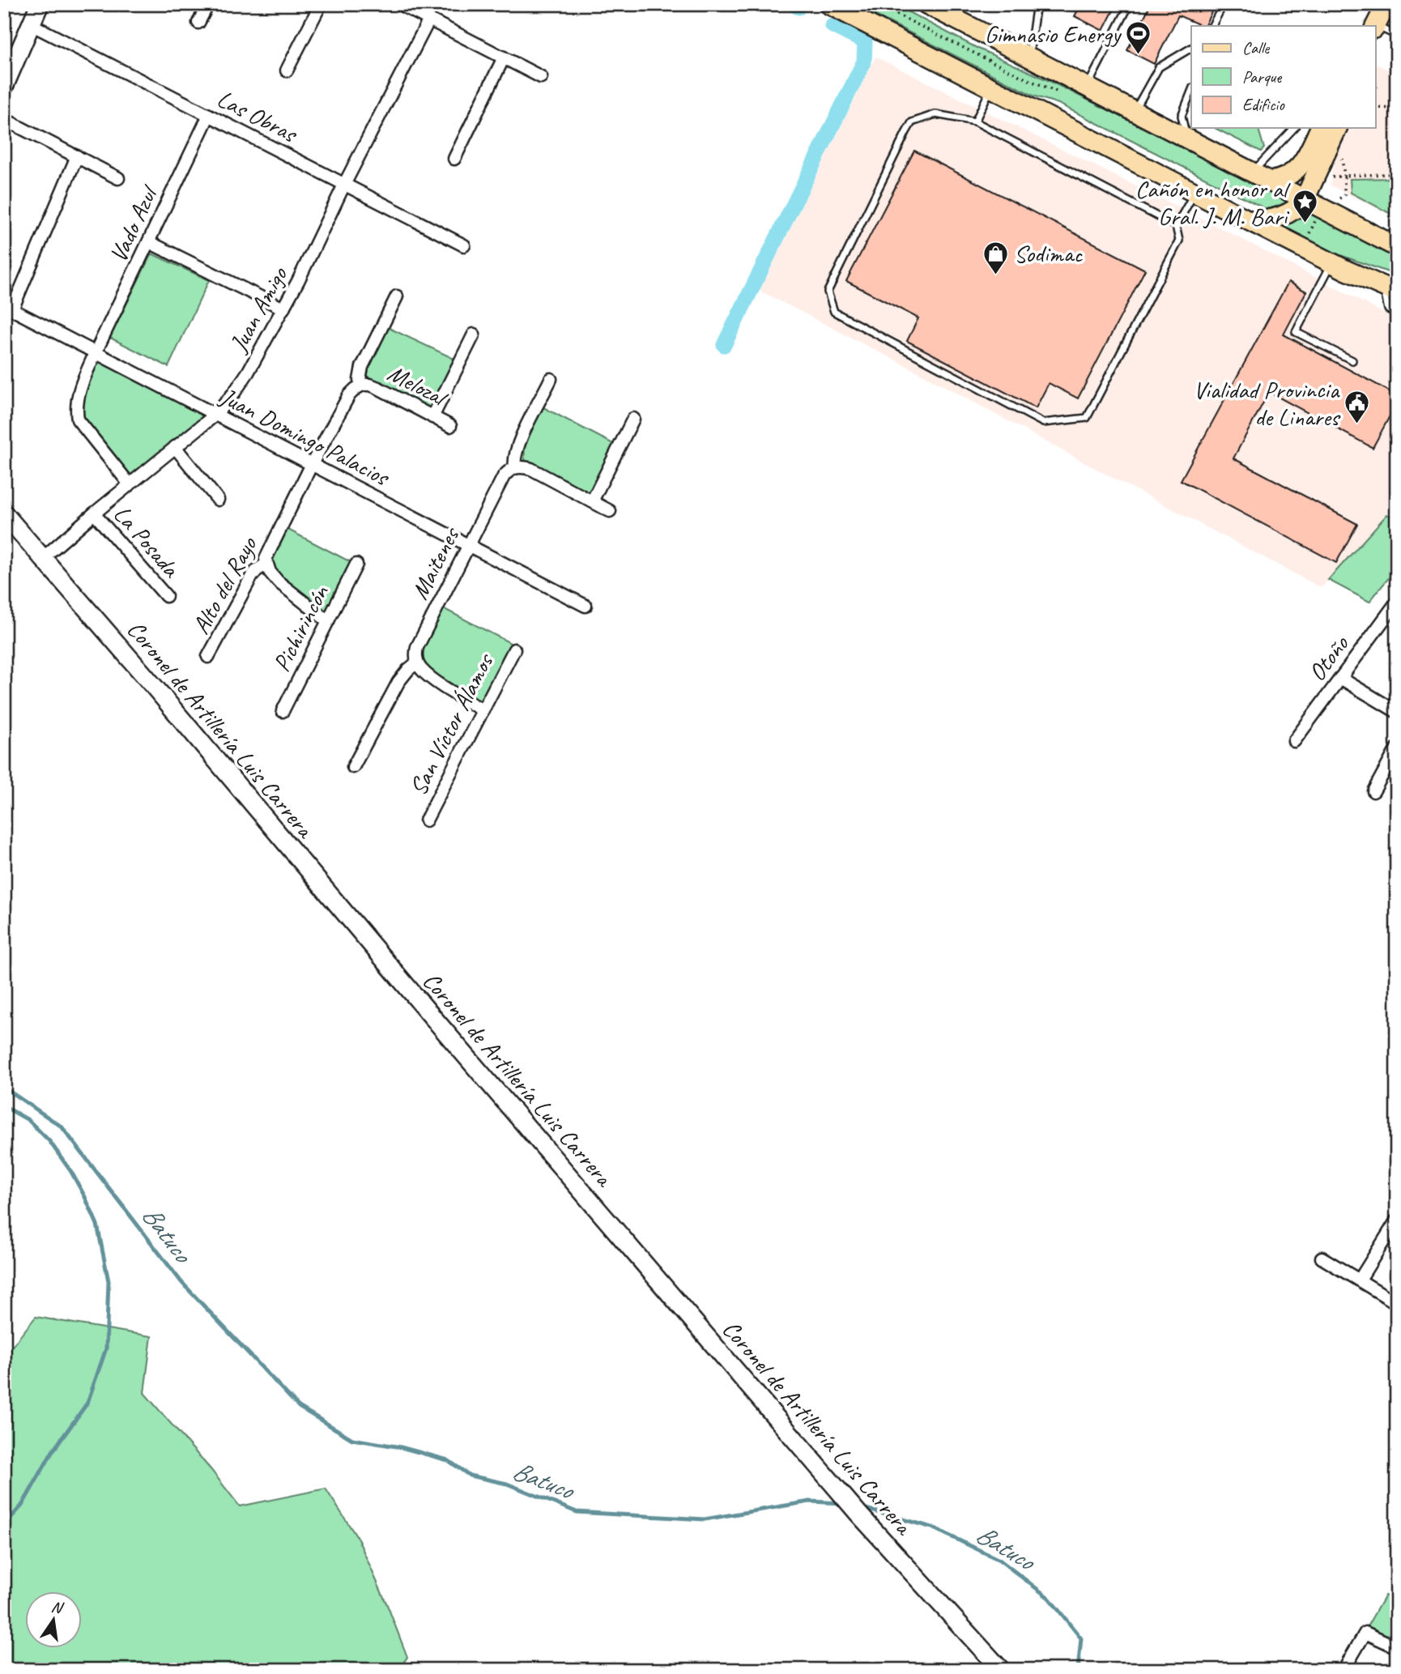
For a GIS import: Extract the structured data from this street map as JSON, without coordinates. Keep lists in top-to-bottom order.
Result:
{
  "streets": {
    "street": [
      "Las Obras",
      "Vado Azul",
      "Juan Amigo",
      "Melozal",
      "Juan Domingo Palacios",
      "La Posada",
      "Maitenes",
      "Alto del Rayo",
      "Pichirincón",
      "Otoño",
      "San Víctor Álamos",
      "Coronel de Artillería Luis Carrera"
    ]
  },
  "crossings": [
    ["Las Obras", "Vado Azul"],
    ["Las Obras", "Juan Amigo"],
    ["Vado Azul", "Juan Amigo"],
    ["Vado Azul", "Juan Domingo Palacios"],
    ["Juan Amigo", "Juan Domingo Palacios"],
    ["Juan Amigo", "La Posada"],
    ["Juan Amigo", "Coronel de Artillería Luis Carrera"],
    ["Melozal", "Alto del Rayo"],
    ["Juan Domingo Palacios", "Maitenes"],
    ["Juan Domingo Palacios", "Alto del Rayo"]
  ],
  "water": ["Batuco"],
  "places": {
    "sports": ["Gimnasio Energy"],
    "place": ["Cañón en honor al Gral. J. M. Bari"],
    "shop": ["Sodimac"],
    "public building": ["Vialidad Provincia de Linares"]
  },
  "legend": ["Calle", "Parque", "Edificio"],
  "north": "top"
}
